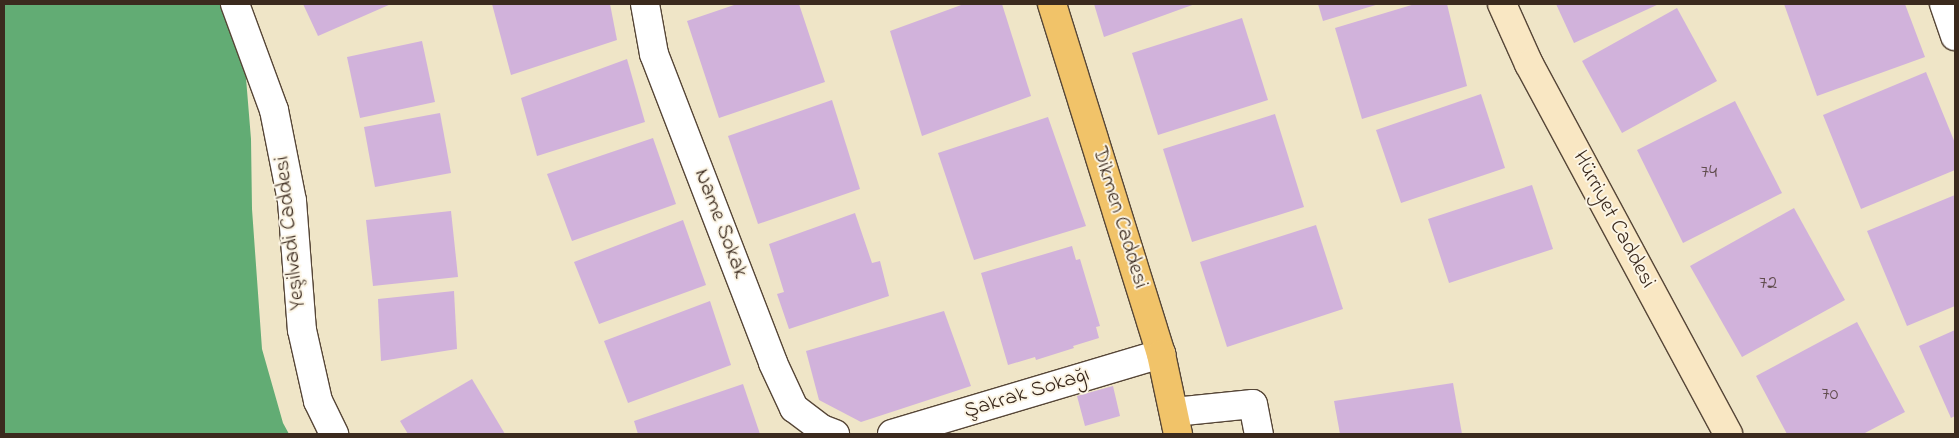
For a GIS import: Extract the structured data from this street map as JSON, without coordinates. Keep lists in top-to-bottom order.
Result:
{
  "streets": {
    "main road": ["Dikmen Caddesi"],
    "street": [
      "Hürriyet Caddesi",
      "Name Sokak",
      "Yeşilvadi Caddesi",
      "Şakrak Sokağı"
    ]
  },
  "crossings": [
    ["Dikmen Caddesi", "Şakrak Sokağı"]
  ],
  "house_numbers": ["74", "72", "70"]
}
